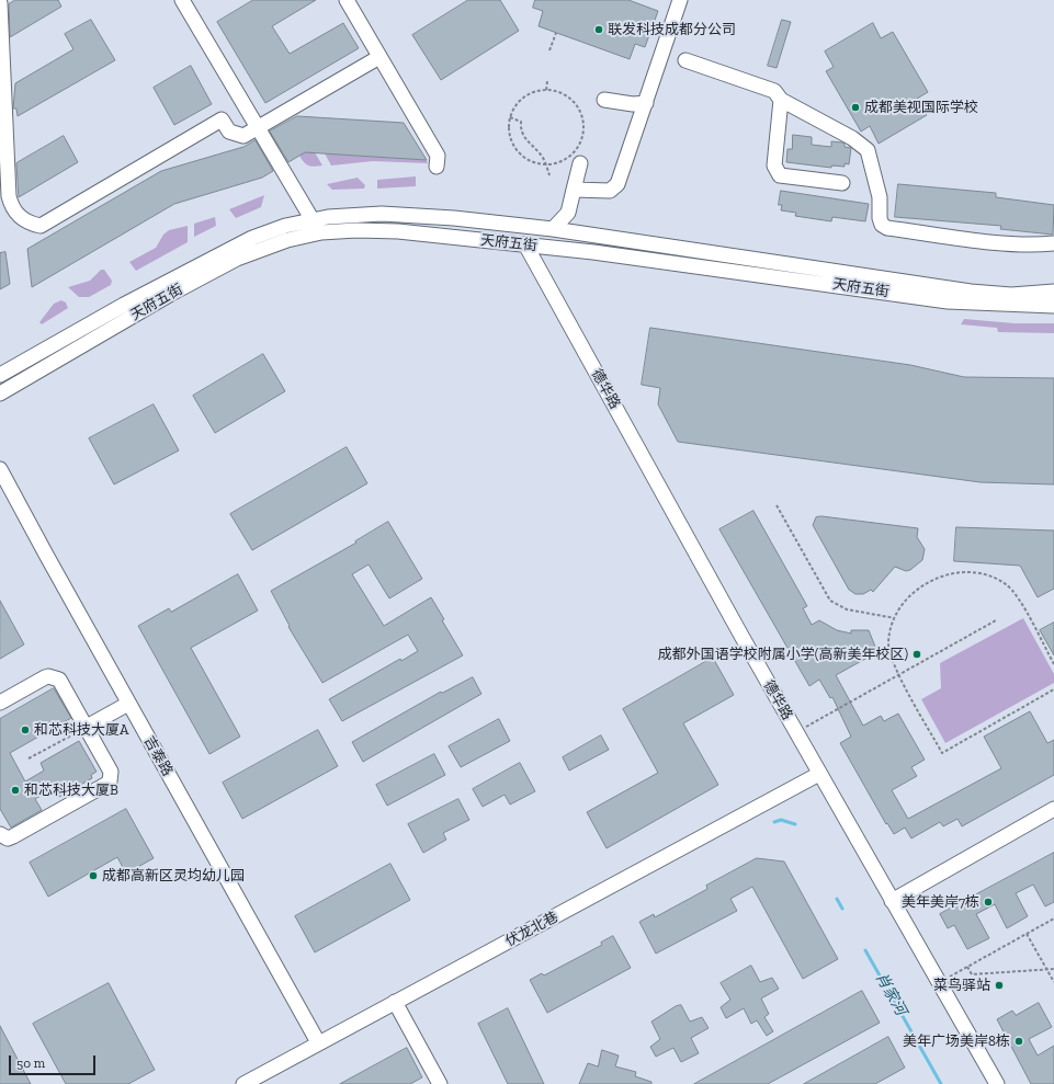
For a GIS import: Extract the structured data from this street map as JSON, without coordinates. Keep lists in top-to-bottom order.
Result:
{
  "streets": {
    "street": [
      "天府五街",
      "德华路",
      "吉泰路",
      "伏龙北巷"
    ]
  },
  "crossings": [
    ["天府五街", "德华路"],
    ["德华路", "伏龙北巷"],
    ["吉泰路", "伏龙北巷"]
  ],
  "water": ["肖家河"],
  "places": [
    "联发科技成都分公司",
    "成都美视国际学校",
    "成都外国语学校附属小学(高新美年校区)",
    "和芯科技大厦A",
    "和芯科技大厦B",
    "成都高新区灵均幼儿园",
    "美年美岸7栋",
    "菜鸟驿站",
    "美年广场美岸8栋"
  ],
  "scale_bar": "50 m"
}
